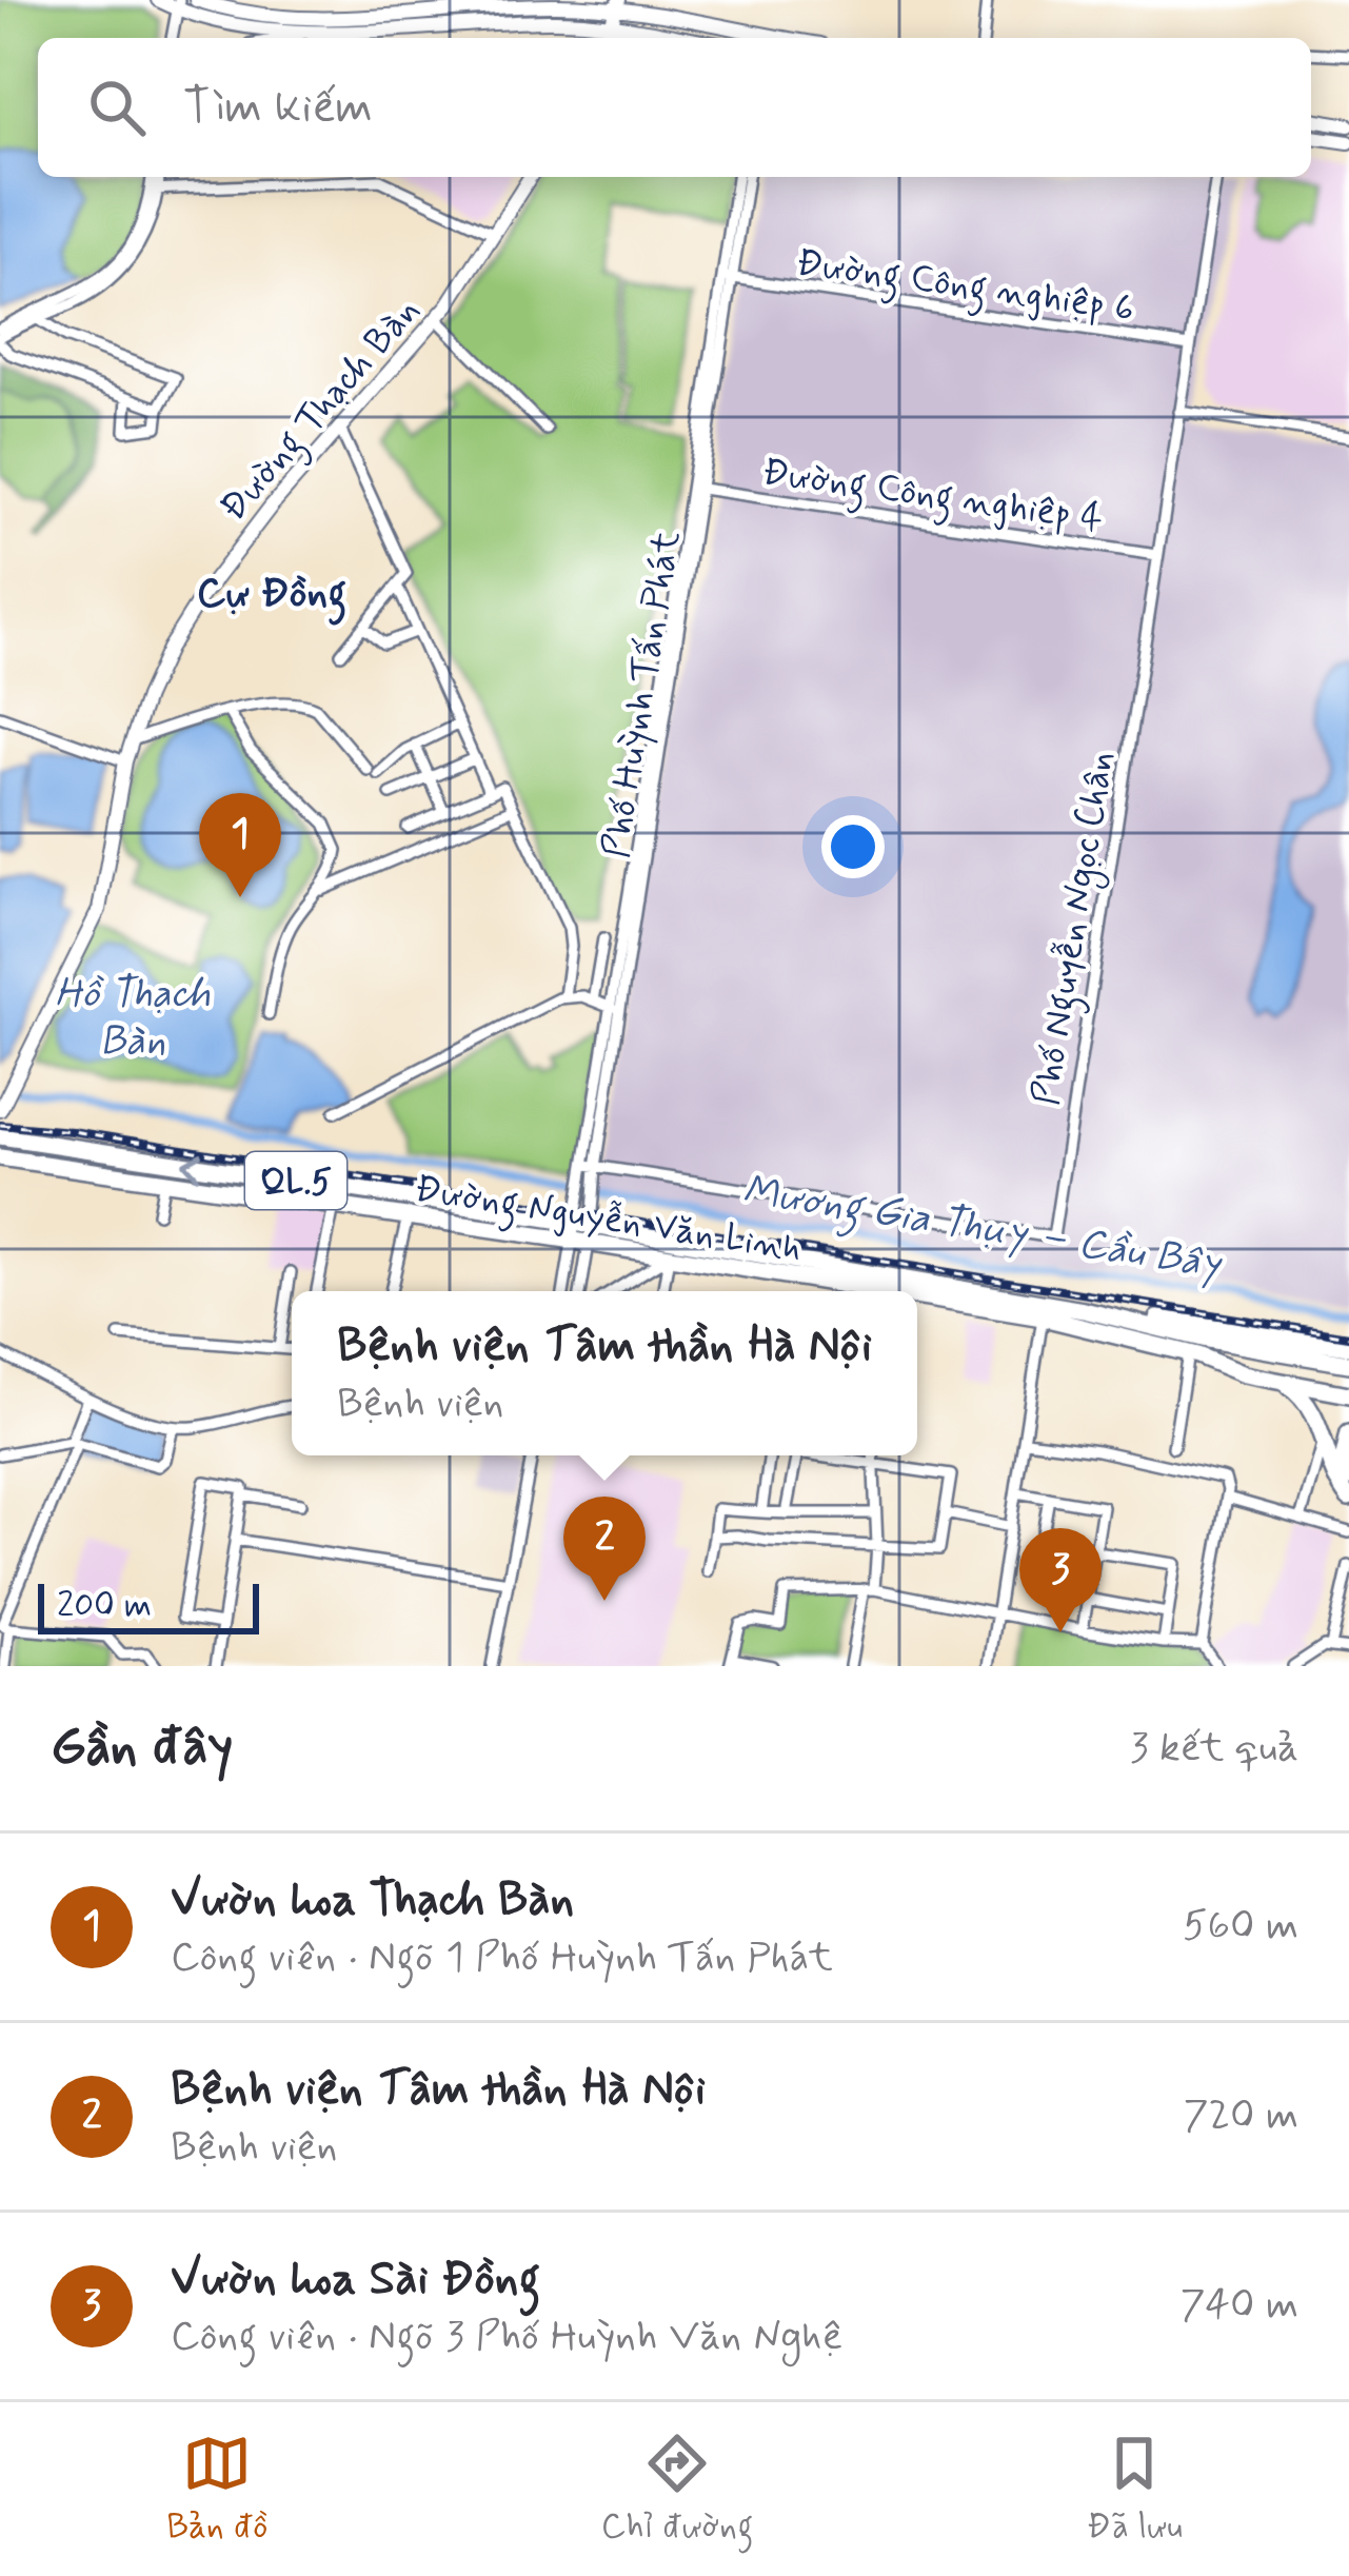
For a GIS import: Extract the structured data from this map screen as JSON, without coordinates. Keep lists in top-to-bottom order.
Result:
{
  "streets": {
    "highway": ["QL.5", "Đường Nguyễn Văn Linh"],
    "main road": ["Đường Thạch Bàn"],
    "street": [
      "Đường Công nghiệp 6",
      "Đường Công nghiệp 4",
      "Phố Huỳnh Tấn Phát",
      "Phố Nguyễn Ngọc Chân"
    ]
  },
  "crossings": [
    ["Đường Công nghiệp 6", "Phố Huỳnh Tấn Phát"],
    ["Đường Công nghiệp 6", "Phố Nguyễn Ngọc Chân"],
    ["Đường Công nghiệp 4", "Phố Huỳnh Tấn Phát"],
    ["Đường Công nghiệp 4", "Phố Nguyễn Ngọc Chân"],
    ["Phố Huỳnh Tấn Phát", "Phố Nguyễn Ngọc Chân"],
    ["Phố Huỳnh Tấn Phát", "Đường Nguyễn Văn Linh"]
  ],
  "districts": ["Cự Đồng"],
  "water": ["Hồ Thạch Bàn", "Mương Gia Thụy – Cầu Bây"],
  "scale_bar": "200 m",
  "page": {
    "search": "Tìm kiếm",
    "pins": ["1", "2", "3"],
    "popup": ["Bệnh viện Tâm thần Hà Nội", "Bệnh viện"],
    "scale": "200 m",
    "heading": ["Gần đây", "3 kết quả"],
    "list": [
      {
        "mark": "1",
        "name": "Vườn hoa Thạch Bàn",
        "note": "Công viên · Ngõ 1 Phố Huỳnh Tấn Phát",
        "value": "560 m"
      },
      {
        "mark": "2",
        "name": "Bệnh viện Tâm thần Hà Nội",
        "note": "Bệnh viện",
        "value": "720 m"
      },
      {
        "mark": "3",
        "name": "Vườn hoa Sài Đồng",
        "note": "Công viên · Ngõ 3 Phố Huỳnh Văn Nghệ",
        "value": "740 m"
      }
    ],
    "nav": ["Bản đồ", "Chỉ đường", "Đã lưu"]
  }
}
